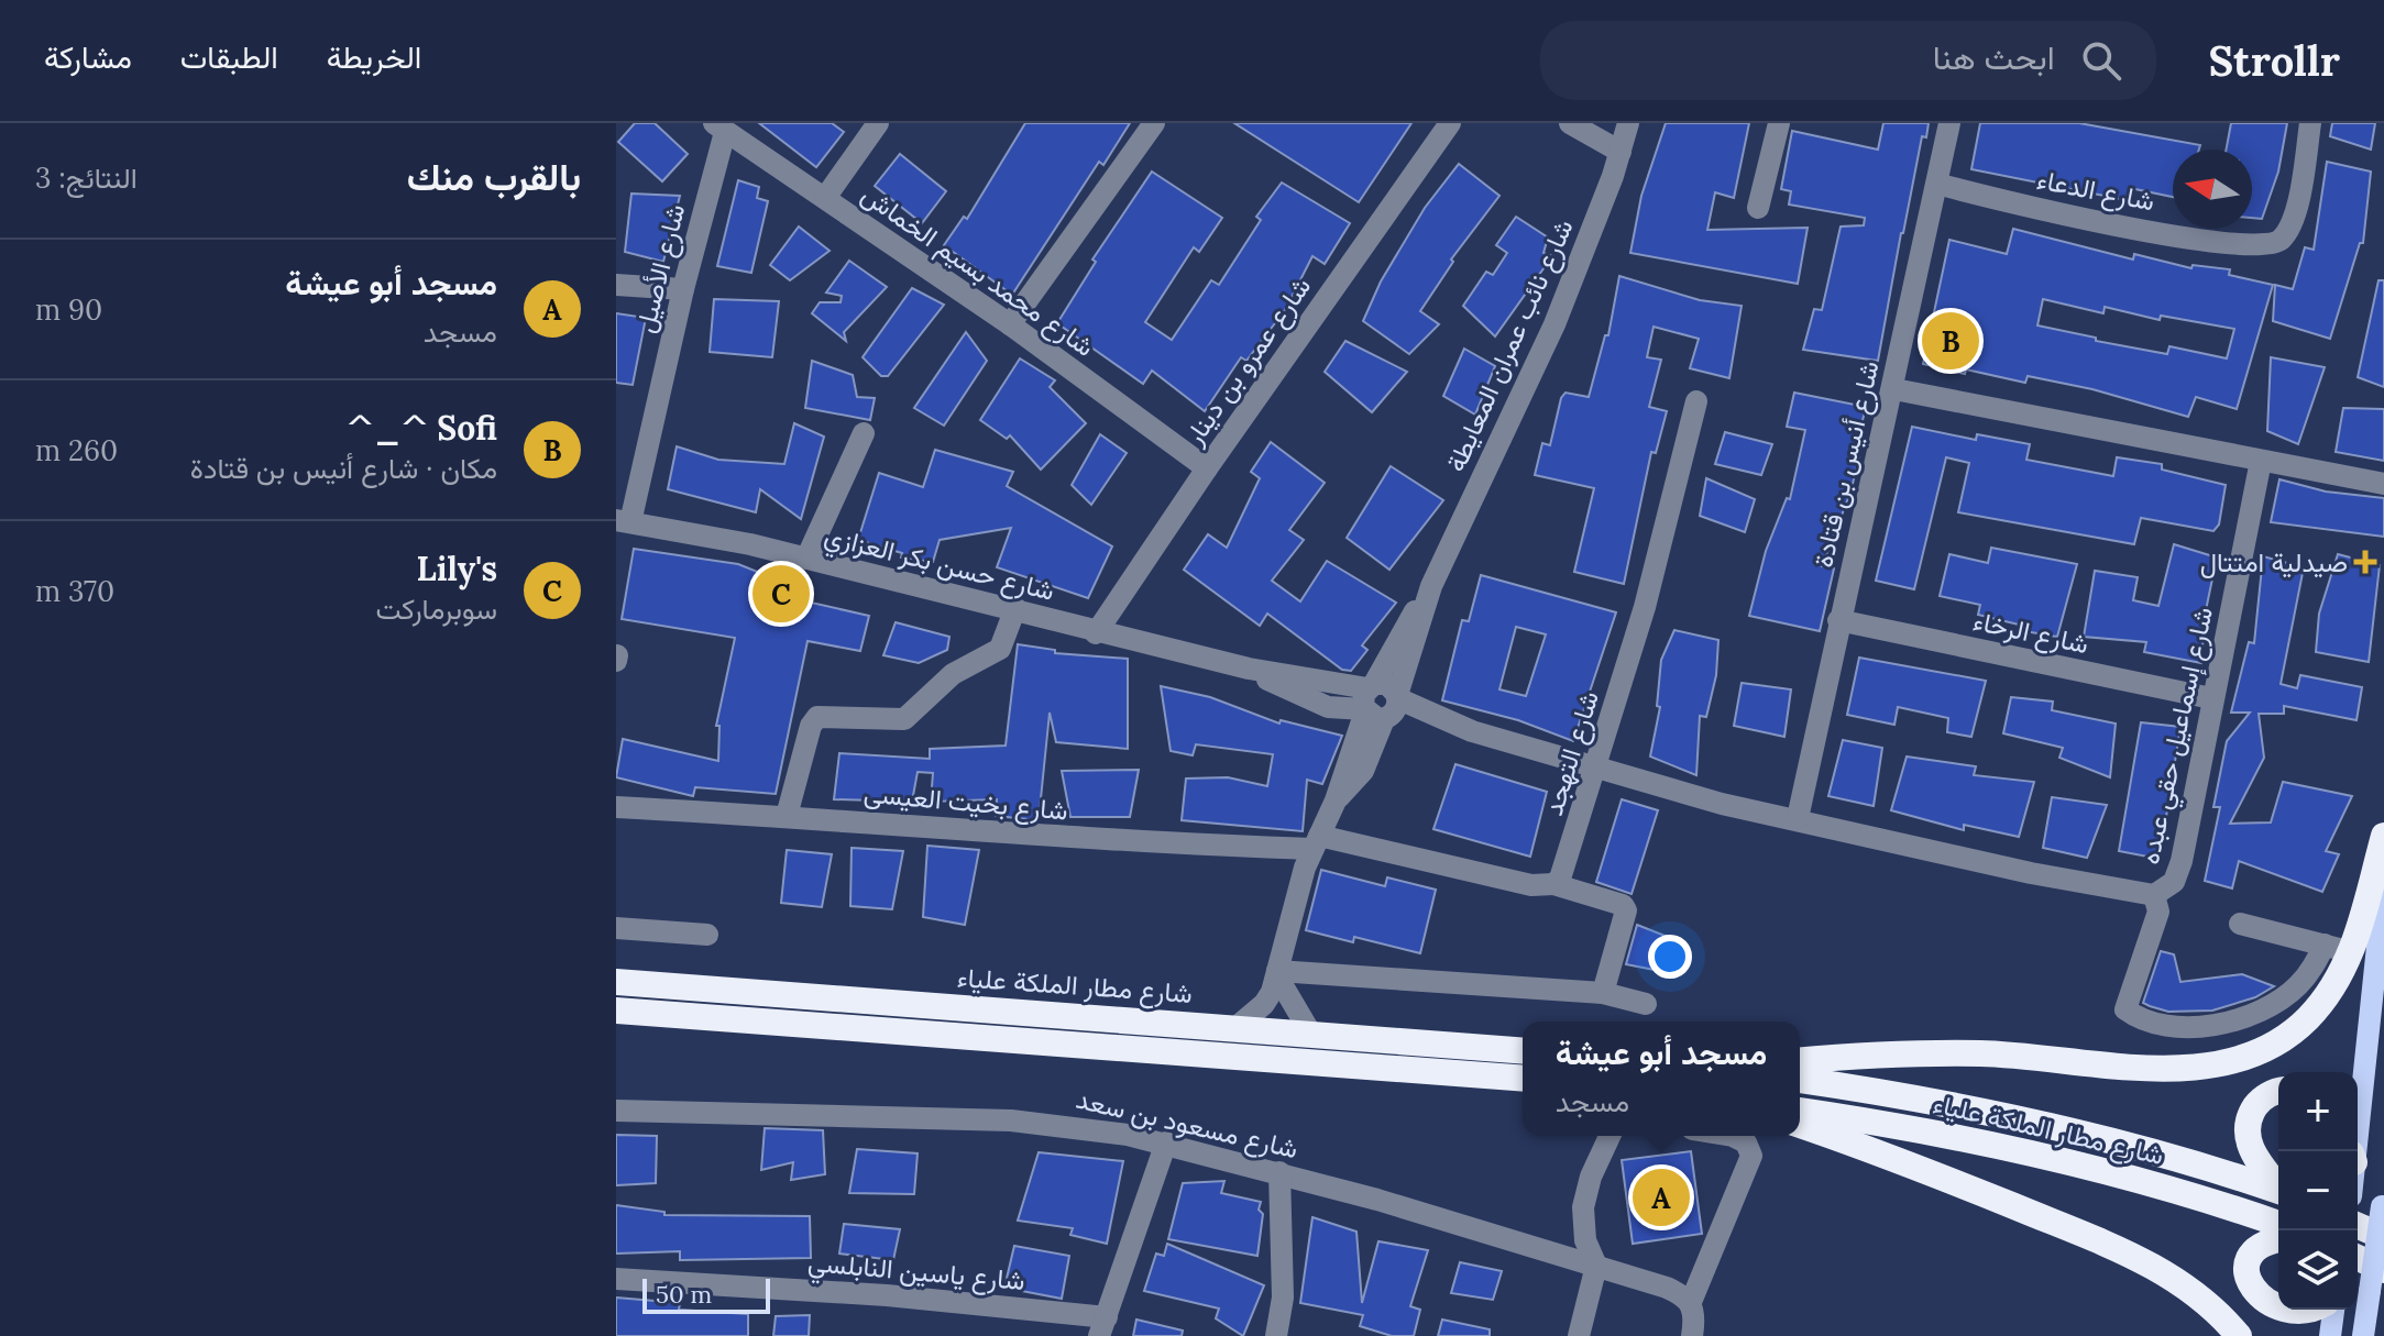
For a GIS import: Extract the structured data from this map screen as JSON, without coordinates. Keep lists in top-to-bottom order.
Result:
{
  "streets": {
    "highway": ["شارع مطار الملكة علياء"],
    "street": [
      "شارع الدعاء",
      "شارع الأصيل",
      "شارع محمد بسيم الخماش",
      "شارع نائب عمران المعايطة",
      "شارع عمرو بن دينار",
      "شارع أنيس بن قتادة",
      "شارع حسن بكر العزازي",
      "شارع الرخاء",
      "شارع إسماعيل حقي عبده",
      "شارع التهجد",
      "شارع بخيت العيسى",
      "شارع مسعود بن سعد",
      "شارع ياسين النابلسي"
    ]
  },
  "crossings": [
    ["شارع الدعاء", "شارع أنيس بن قتادة"],
    ["شارع الأصيل", "شارع محمد بسيم الخماش"],
    ["شارع الأصيل", "شارع حسن بكر العزازي"],
    ["شارع محمد بسيم الخماش", "شارع عمرو بن دينار"],
    ["شارع نائب عمران المعايطة", "شارع حسن بكر العزازي"],
    ["شارع نائب عمران المعايطة", "شارع إسماعيل حقي عبده"],
    ["شارع نائب عمران المعايطة", "شارع بخيت العيسى"],
    ["شارع نائب عمران المعايطة", "شارع مطار الملكة علياء"],
    ["شارع عمرو بن دينار", "شارع حسن بكر العزازي"],
    ["شارع أنيس بن قتادة", "شارع الرخاء"],
    ["شارع أنيس بن قتادة", "شارع إسماعيل حقي عبده"],
    ["شارع حسن بكر العزازي", "شارع إسماعيل حقي عبده"],
    ["شارع الرخاء", "شارع إسماعيل حقي عبده"],
    ["شارع إسماعيل حقي عبده", "شارع التهجد"]
  ],
  "places": {
    "health": ["صيدلية امتتال"]
  },
  "scale_bar": "50 m",
  "north": "left",
  "page": {
    "header": "Strollr",
    "search": "ابحث هنا",
    "nav": ["الخريطة", "الطبقات", "مشاركة"],
    "heading": ["بالقرب منك", "النتائج: 3"],
    "list": [
      {
        "mark": "A",
        "name": "مسجد أبو عيشة",
        "note": "مسجد",
        "value": "90 m"
      },
      {
        "mark": "B",
        "name": "Sofi ^_^",
        "note": "مكان · شارع أنيس بن قتادة",
        "value": "260 m"
      },
      {
        "mark": "C",
        "name": "Lily's",
        "note": "سوبرماركت",
        "value": "370 m"
      }
    ],
    "pins": ["B", "C", "A"],
    "popup": ["مسجد أبو عيشة", "مسجد"],
    "map_buttons": ["+", "−"],
    "scale": "50 m"
  }
}
